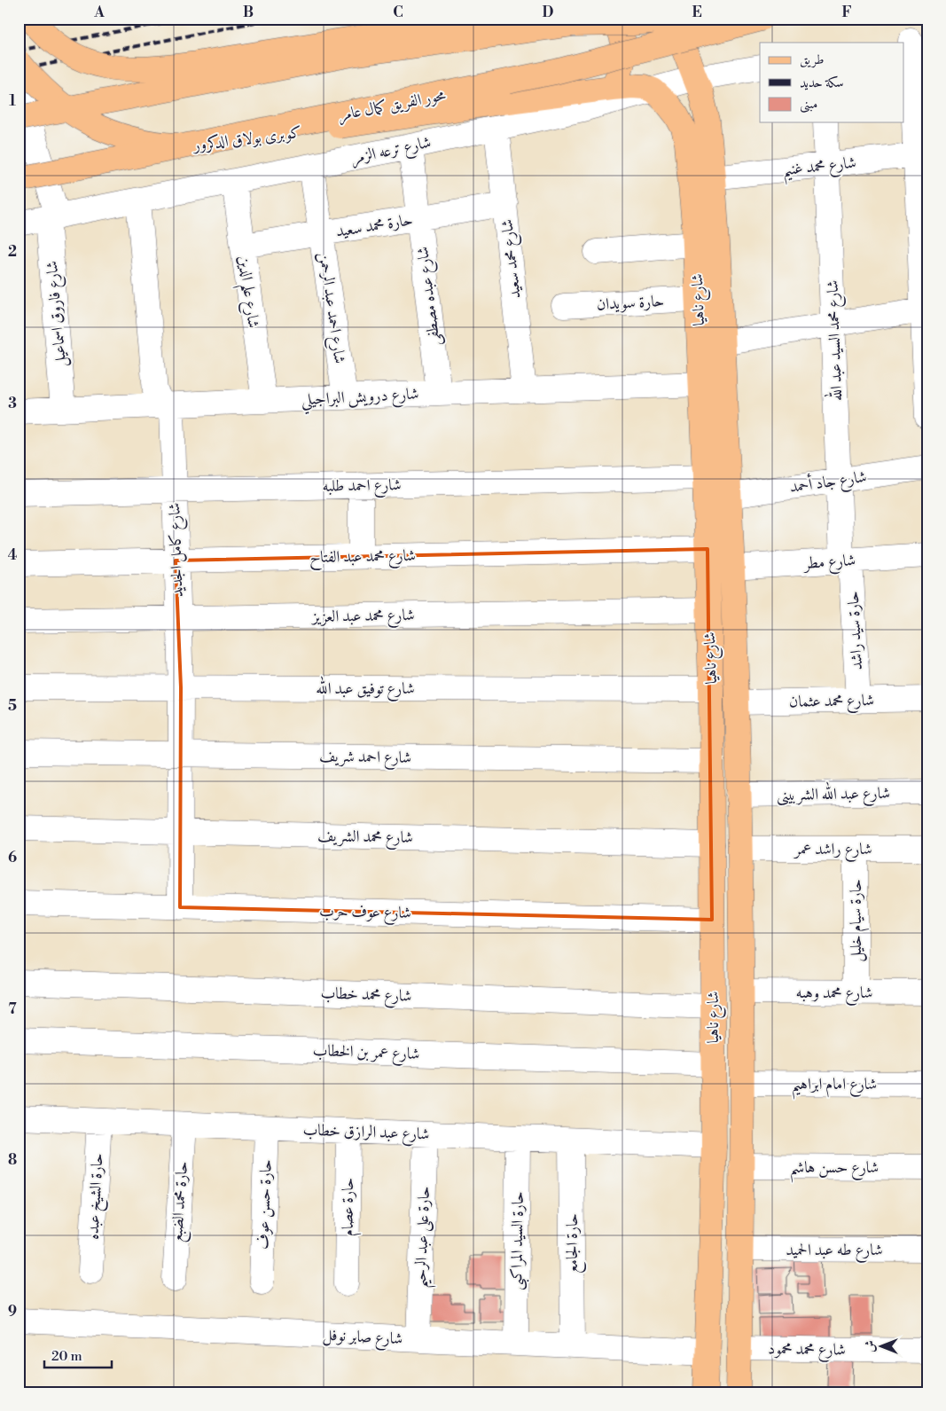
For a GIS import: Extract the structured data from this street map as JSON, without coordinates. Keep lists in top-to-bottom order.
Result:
{
  "streets": {
    "main road": ["محور الفريق كمال عامر", "كوبرى بولاق الدكرور", "شارع ناهيا"],
    "street": [
      "شارع ترعه الزمر",
      "شارع محمد غنيم",
      "حارة محمد سعيد",
      "شارع محمد سعيد",
      "شارع علم الدين",
      "شارع عبده مصطفى",
      "حارة سويدان",
      "شارع احمد عبد الرحمن",
      "شارع فاروق اسماعيل",
      "شارع محمد السيد عبد الله",
      "شارع درويش البراجيلي",
      "شارع جاد أحمد",
      "شارع احمد طلبه",
      "شارع كامل الجديد",
      "شارع محمد عبد الفتاح",
      "شارع مطر",
      "شارع محمد عبد العزيز",
      "حارة سيد راشد",
      "شارع توفيق عبد الله",
      "شارع محمد عثمان",
      "شارع احمد شريف",
      "شارع عبد الله الشربينى",
      "شارع محمد الشريف",
      "شارع راشد عمر",
      "شارع عوف حرب",
      "حارة سيام خليل",
      "شارع محمد وهبه",
      "شارع محمد خطاب",
      "شارع عمر بن الخطاب",
      "شارع امام ابراهيم",
      "شارع عبد الرازق خطاب",
      "شارع حسن هاشم",
      "حارة الشيخ عبده",
      "حارة محمد الضبع",
      "حارة حسن عوف",
      "حارة عصام",
      "حارة على عبد الرحيم",
      "حارة السيد المراكبى",
      "حارة الجامع",
      "شارع طه عبد الحميد",
      "شارع صابر نوفل",
      "شارع محمد محمود"
    ]
  },
  "crossings": [
    ["شارع ترعه الزمر", "شارع محمد سعيد"],
    ["شارع ترعه الزمر", "شارع علم الدين"],
    ["شارع ترعه الزمر", "شارع عبده مصطفى"],
    ["شارع ترعه الزمر", "شارع ناهيا"],
    ["شارع ترعه الزمر", "شارع احمد عبد الرحمن"],
    ["شارع ترعه الزمر", "شارع فاروق اسماعيل"],
    ["شارع محمد غنيم", "شارع ناهيا"],
    ["شارع محمد غنيم", "شارع محمد السيد عبد الله"],
    ["حارة محمد سعيد", "شارع محمد سعيد"],
    ["حارة محمد سعيد", "شارع علم الدين"],
    ["حارة محمد سعيد", "شارع عبده مصطفى"],
    ["حارة محمد سعيد", "شارع احمد عبد الرحمن"],
    ["شارع محمد سعيد", "شارع درويش البراجيلي"],
    ["شارع علم الدين", "شارع درويش البراجيلي"],
    ["شارع عبده مصطفى", "شارع درويش البراجيلي"],
    ["شارع ناهيا", "حارة سويدان"],
    ["شارع ناهيا", "شارع درويش البراجيلي"],
    ["شارع ناهيا", "شارع جاد أحمد"],
    ["شارع ناهيا", "شارع احمد طلبه"],
    ["شارع ناهيا", "شارع محمد عبد الفتاح"],
    ["شارع ناهيا", "شارع مطر"],
    ["شارع ناهيا", "شارع محمد عبد العزيز"],
    ["شارع ناهيا", "شارع توفيق عبد الله"],
    ["شارع ناهيا", "شارع محمد عثمان"],
    ["شارع ناهيا", "شارع احمد شريف"],
    ["شارع ناهيا", "شارع عبد الله الشربينى"],
    ["شارع ناهيا", "شارع محمد الشريف"],
    ["شارع ناهيا", "شارع راشد عمر"],
    ["شارع ناهيا", "شارع عوف حرب"],
    ["شارع ناهيا", "شارع محمد وهبه"],
    ["شارع ناهيا", "شارع محمد خطاب"],
    ["شارع ناهيا", "شارع عمر بن الخطاب"],
    ["شارع ناهيا", "شارع امام ابراهيم"],
    ["شارع ناهيا", "شارع عبد الرازق خطاب"],
    ["شارع ناهيا", "شارع حسن هاشم"],
    ["شارع ناهيا", "شارع طه عبد الحميد"],
    ["شارع ناهيا", "شارع صابر نوفل"],
    ["شارع ناهيا", "شارع محمد محمود"],
    ["شارع احمد عبد الرحمن", "شارع درويش البراجيلي"],
    ["شارع فاروق اسماعيل", "شارع درويش البراجيلي"],
    ["شارع محمد السيد عبد الله", "شارع جاد أحمد"],
    ["شارع محمد السيد عبد الله", "شارع مطر"],
    ["شارع محمد السيد عبد الله", "حارة سيد راشد"],
    ["شارع درويش البراجيلي", "شارع كامل الجديد"],
    ["شارع احمد طلبه", "شارع كامل الجديد"],
    ["شارع كامل الجديد", "شارع محمد عبد الفتاح"],
    ["شارع كامل الجديد", "شارع محمد عبد العزيز"],
    ["شارع كامل الجديد", "شارع توفيق عبد الله"],
    ["شارع كامل الجديد", "شارع احمد شريف"],
    ["شارع كامل الجديد", "شارع محمد الشريف"],
    ["شارع كامل الجديد", "شارع عوف حرب"],
    ["شارع مطر", "حارة سيد راشد"],
    ["حارة سيد راشد", "شارع محمد عثمان"],
    ["شارع راشد عمر", "حارة سيام خليل"],
    ["حارة سيام خليل", "شارع محمد وهبه"],
    ["شارع عبد الرازق خطاب", "حارة الشيخ عبده"],
    ["شارع عبد الرازق خطاب", "حارة محمد الضبع"],
    ["شارع عبد الرازق خطاب", "حارة حسن عوف"],
    ["شارع عبد الرازق خطاب", "حارة عصام"],
    ["شارع عبد الرازق خطاب", "حارة على عبد الرحيم"],
    ["شارع عبد الرازق خطاب", "حارة السيد المراكبى"],
    ["شارع عبد الرازق خطاب", "حارة الجامع"],
    ["حارة على عبد الرحيم", "شارع صابر نوفل"],
    ["حارة السيد المراكبى", "شارع صابر نوفل"],
    ["حارة الجامع", "شارع صابر نوفل"]
  ],
  "legend": ["طريق", "سكة حديد", "مبنى"],
  "scale_bar": "20 m",
  "north": "left",
  "grid": {
    "columns": [
      "A",
      "B",
      "C",
      "D",
      "E",
      "F"
    ],
    "rows": [
      "1",
      "2",
      "3",
      "4",
      "5",
      "6",
      "7",
      "8",
      "9"
    ]
  }
}
